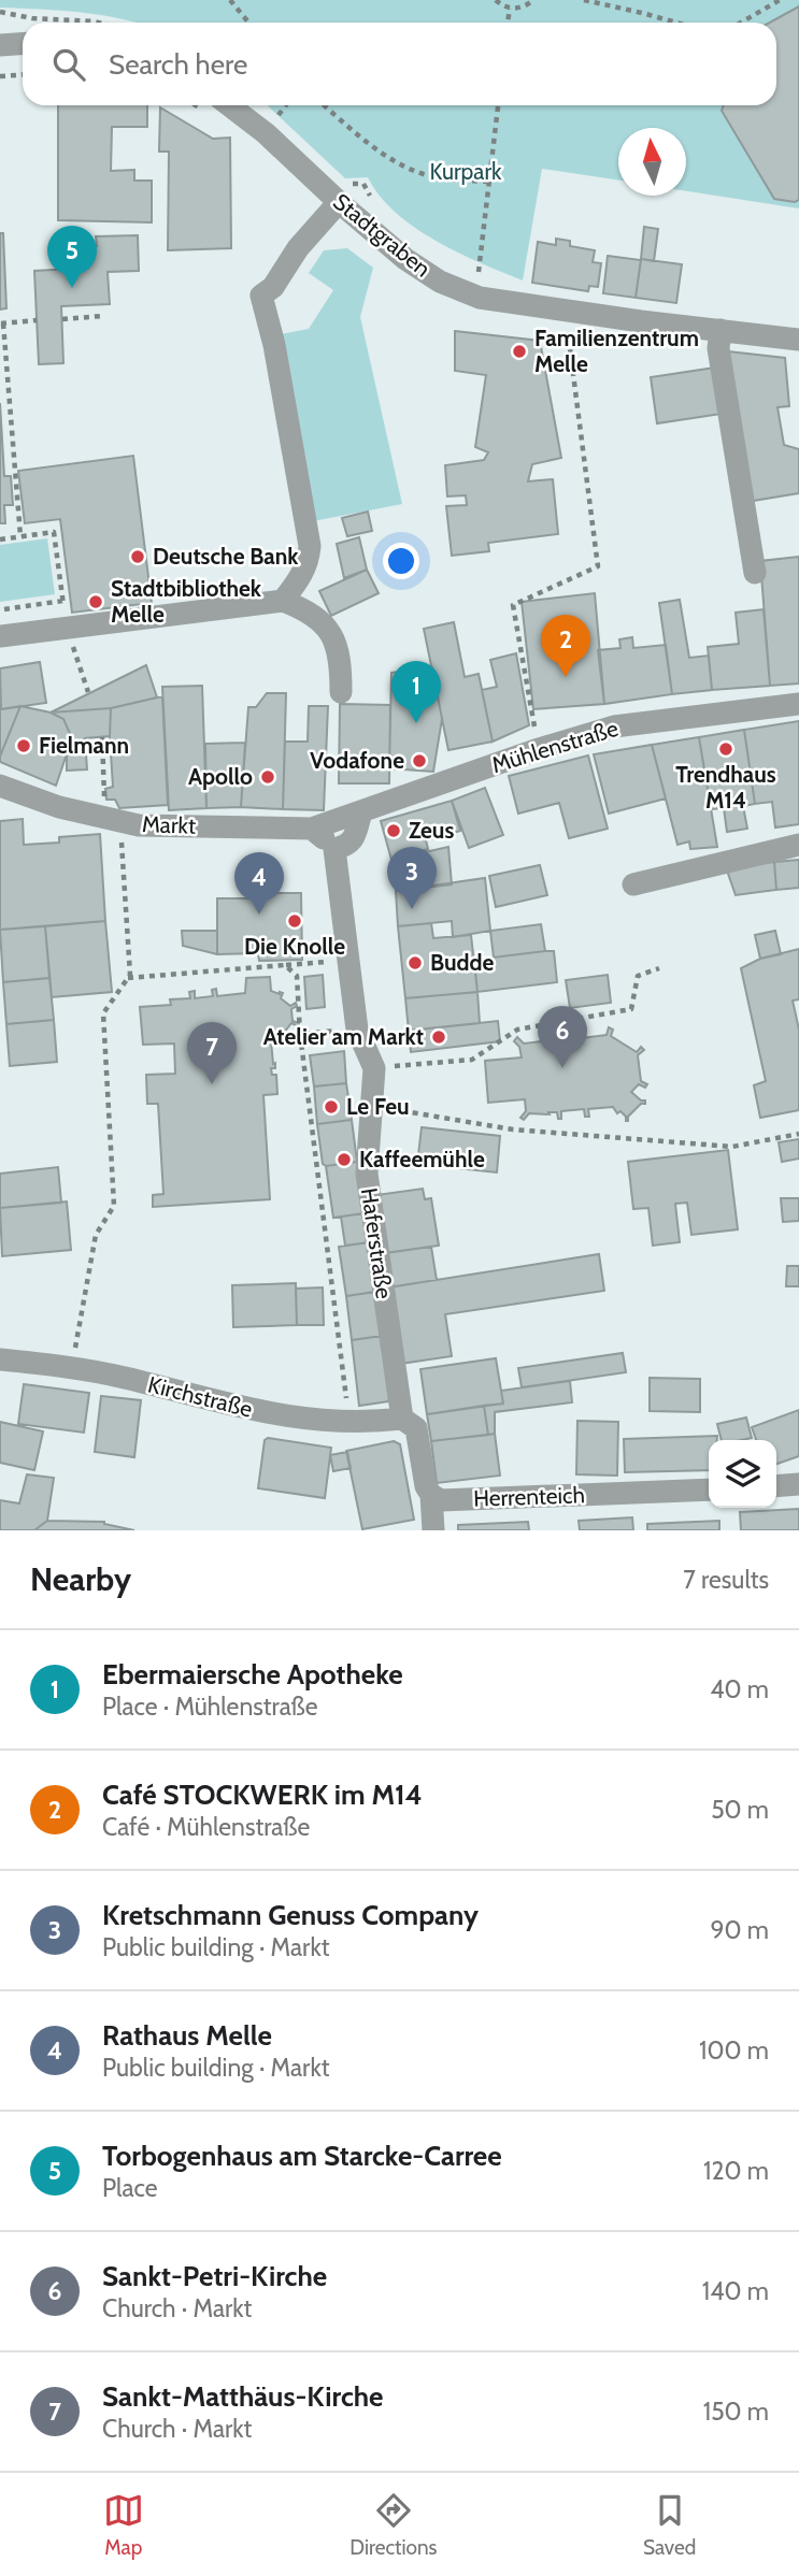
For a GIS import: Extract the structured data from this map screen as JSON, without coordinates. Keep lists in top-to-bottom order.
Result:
{
  "streets": {
    "street": [
      "Stadtgraben",
      "Mühlenstraße",
      "Markt",
      "Haferstraße",
      "Kirchstraße",
      "Herrenteich"
    ]
  },
  "crossings": [
    ["Mühlenstraße", "Markt"],
    ["Haferstraße", "Kirchstraße"]
  ],
  "parks": ["Kurpark"],
  "places": [
    "Familienzentrum Melle",
    "Deutsche Bank",
    "Stadtbibliothek Melle",
    "Fielmann",
    "Trendhaus M14",
    "Vodafone",
    "Apollo",
    "Zeus",
    "Die Knolle",
    "Budde",
    "Atelier am Markt",
    "Le Feu",
    "Kaffeemühle"
  ],
  "north": "top",
  "page": {
    "search": "Search here",
    "pins": [
      "5",
      "2",
      "1",
      "3",
      "4",
      "6",
      "7"
    ],
    "heading": ["Nearby", "7 results"],
    "list": [
      {
        "mark": "1",
        "name": "Ebermaiersche Apotheke",
        "note": "Place · Mühlenstraße",
        "value": "40 m"
      },
      {
        "mark": "2",
        "name": "Café STOCKWERK im M14",
        "note": "Café · Mühlenstraße",
        "value": "50 m"
      },
      {
        "mark": "3",
        "name": "Kretschmann Genuss Company",
        "note": "Public building · Markt",
        "value": "90 m"
      },
      {
        "mark": "4",
        "name": "Rathaus Melle",
        "note": "Public building · Markt",
        "value": "100 m"
      },
      {
        "mark": "5",
        "name": "Torbogenhaus am Starcke-Carree",
        "note": "Place",
        "value": "120 m"
      },
      {
        "mark": "6",
        "name": "Sankt-Petri-Kirche",
        "note": "Church · Markt",
        "value": "140 m"
      },
      {
        "mark": "7",
        "name": "Sankt-Matthäus-Kirche",
        "note": "Church · Markt",
        "value": "150 m"
      }
    ],
    "nav": ["Map", "Directions", "Saved"]
  }
}
